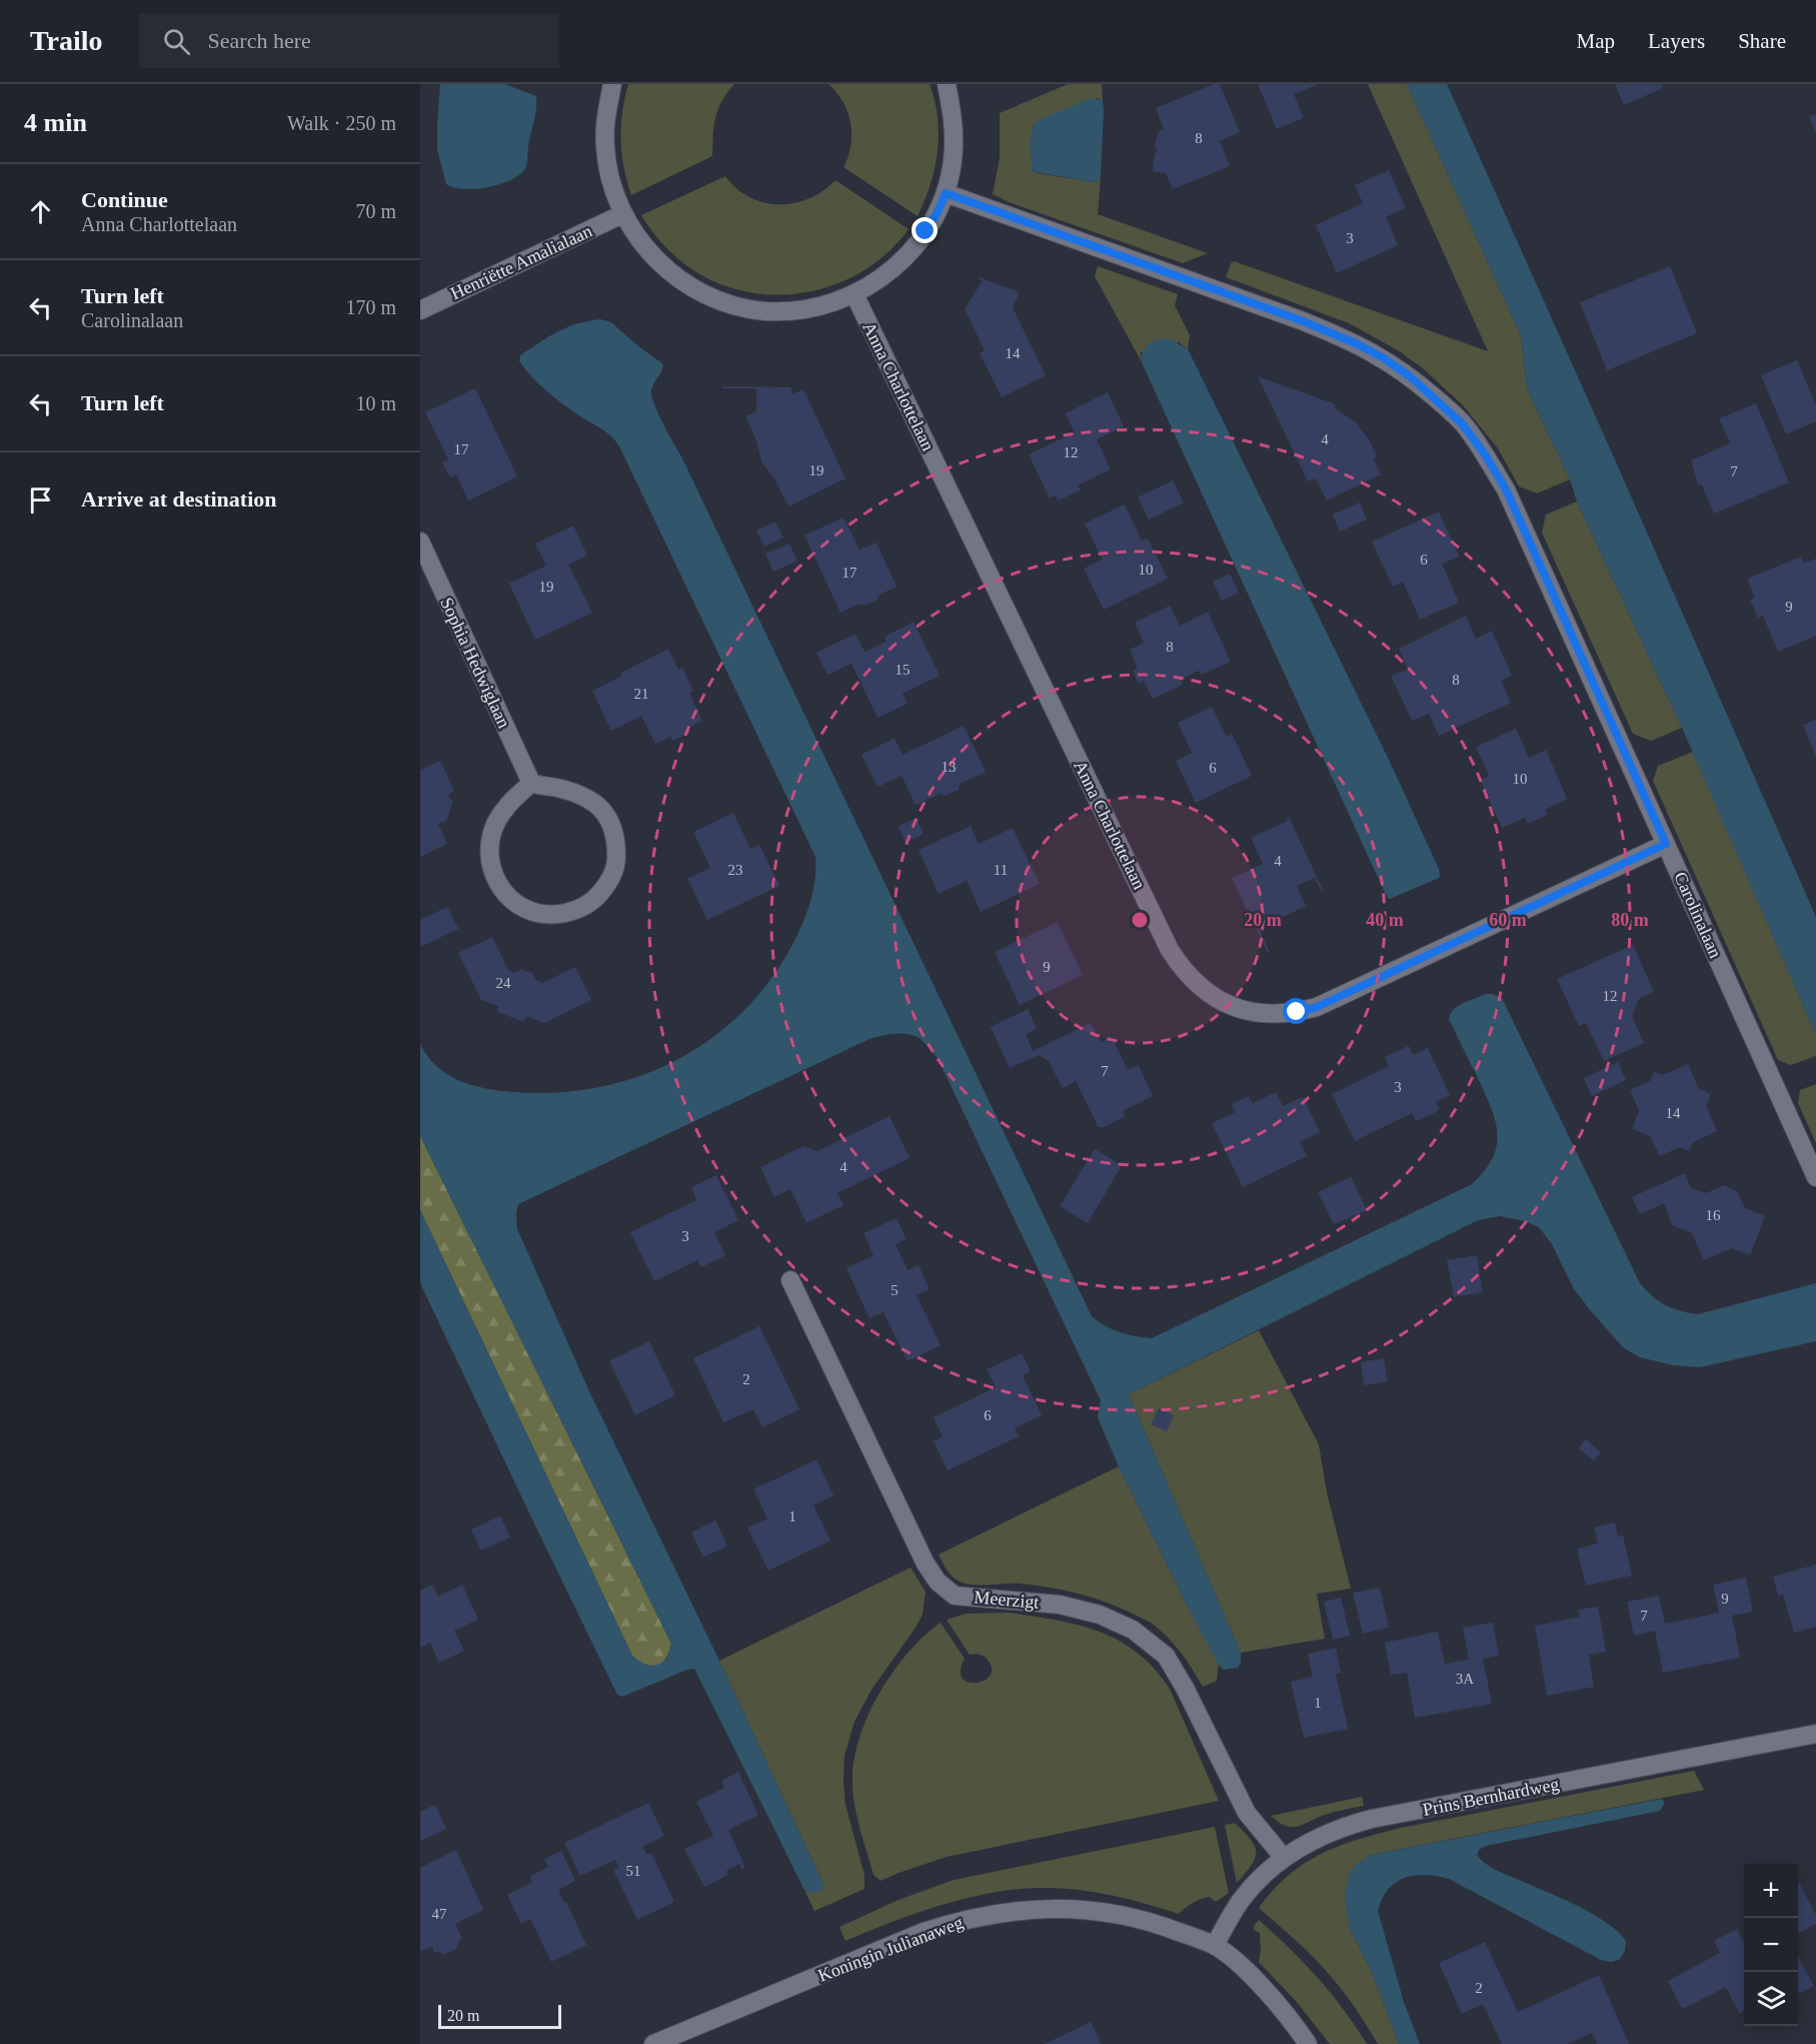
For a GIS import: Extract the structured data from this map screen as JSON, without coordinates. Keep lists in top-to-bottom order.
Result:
{
  "streets": {
    "street": [
      "Henriëtte Amalialaan",
      "Anna Charlottelaan",
      "Sophia Hedwiglaan",
      "Carolinalaan",
      "Meerzigt",
      "Prins Bernhardweg",
      "Koningin Julianaweg"
    ]
  },
  "crossings": [
    ["Anna Charlottelaan", "Carolinalaan"],
    ["Meerzigt", "Prins Bernhardweg"],
    ["Prins Bernhardweg", "Koningin Julianaweg"]
  ],
  "house_numbers": [
    "8",
    "3",
    "14",
    "4",
    "17",
    "12",
    "19",
    "7",
    "6",
    "10",
    "17",
    "19",
    "9",
    "8",
    "15",
    "8",
    "21",
    "13",
    "6",
    "10",
    "4",
    "23",
    "11",
    "9",
    "24",
    "12",
    "7",
    "3",
    "14",
    "4",
    "16",
    "3",
    "5",
    "2",
    "6",
    "1",
    "9",
    "7",
    "3A",
    "1",
    "51",
    "47",
    "2"
  ],
  "scale_bar": "20 m",
  "page": {
    "header": "Trailo",
    "search": "Search here",
    "nav": ["Map", "Layers", "Share"],
    "heading": ["4 min", "Walk · 250 m"],
    "list": [
      ["Continue", "Anna Charlottelaan", "70 m"],
      ["Turn left", "Carolinalaan", "170 m"],
      ["Turn left", "10 m"],
      "Arrive at destination"
    ],
    "map_buttons": ["+", "−"],
    "scale": "20 m"
  },
  "rings": [
    "20 m",
    "40 m",
    "60 m",
    "80 m"
  ]
}
